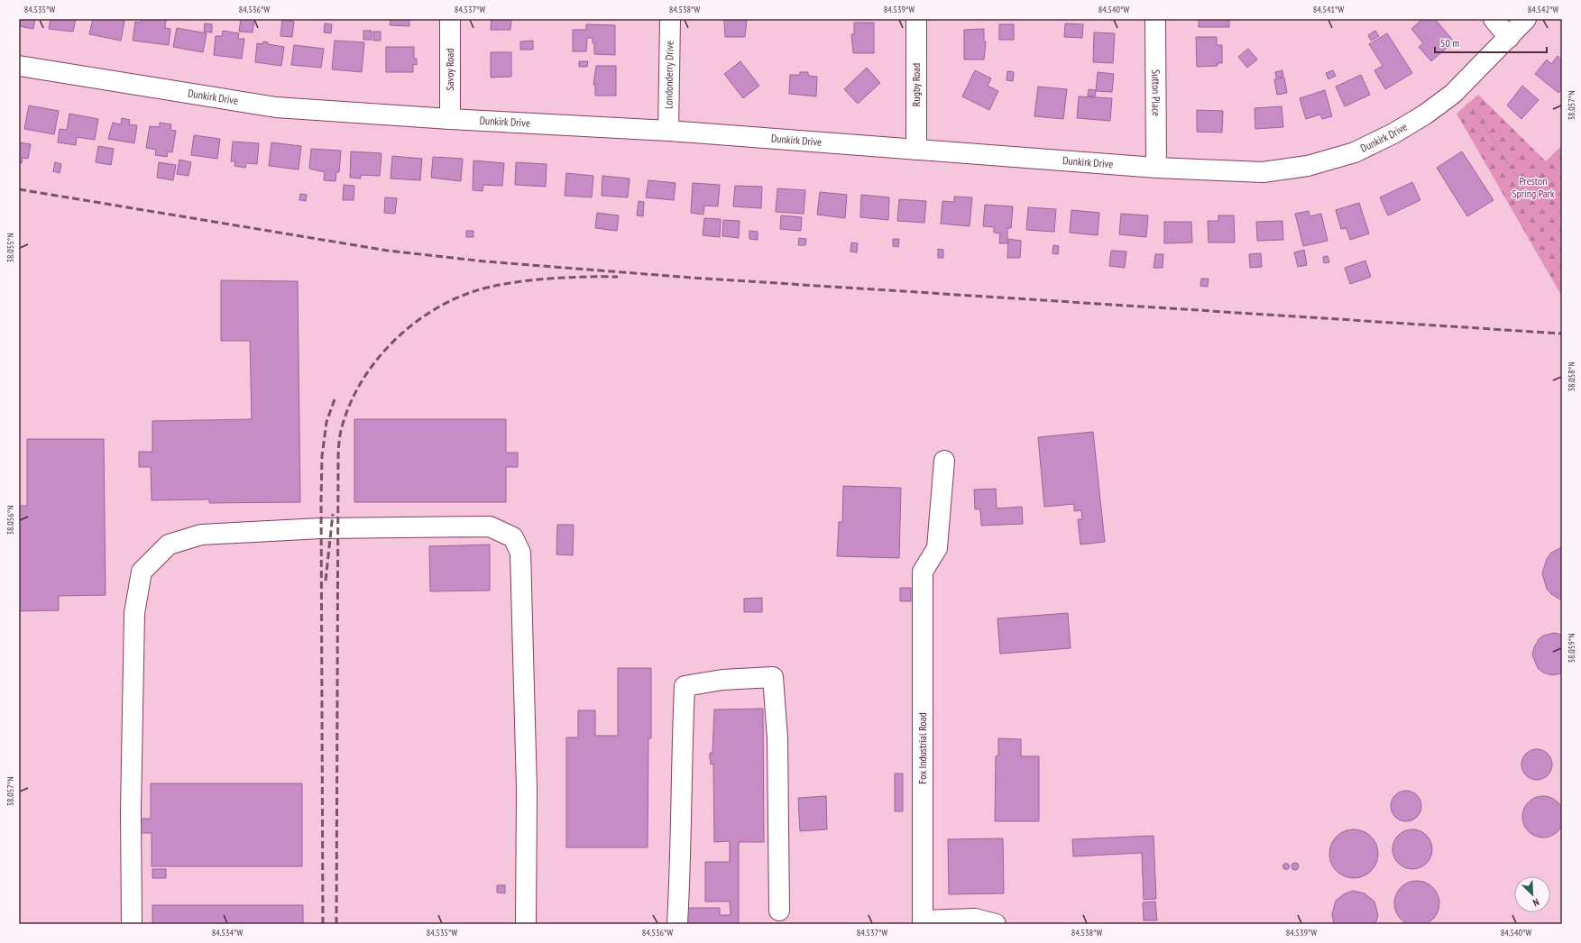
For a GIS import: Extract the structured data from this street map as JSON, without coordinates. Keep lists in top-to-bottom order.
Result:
{
  "streets": {
    "street": [
      "Savoy Road",
      "Londonderry Drive",
      "Rugby Road",
      "Sutton Place",
      "Dunkirk Drive",
      "Fox Industrial Road"
    ]
  },
  "crossings": [
    ["Savoy Road", "Dunkirk Drive"],
    ["Londonderry Drive", "Dunkirk Drive"],
    ["Rugby Road", "Dunkirk Drive"],
    ["Sutton Place", "Dunkirk Drive"]
  ],
  "parks": ["Preston Spring Park"],
  "scale_bar": "50 m",
  "north": "bottom right",
  "coordinates": [
    "84.535°W",
    "84.536°W",
    "84.537°W",
    "84.538°W",
    "84.539°W",
    "84.540°W",
    "84.541°W",
    "84.542°W",
    "38.057°N",
    "38.055°N",
    "38.058°N",
    "38.056°N",
    "38.059°N",
    "84.534°W"
  ]
}
